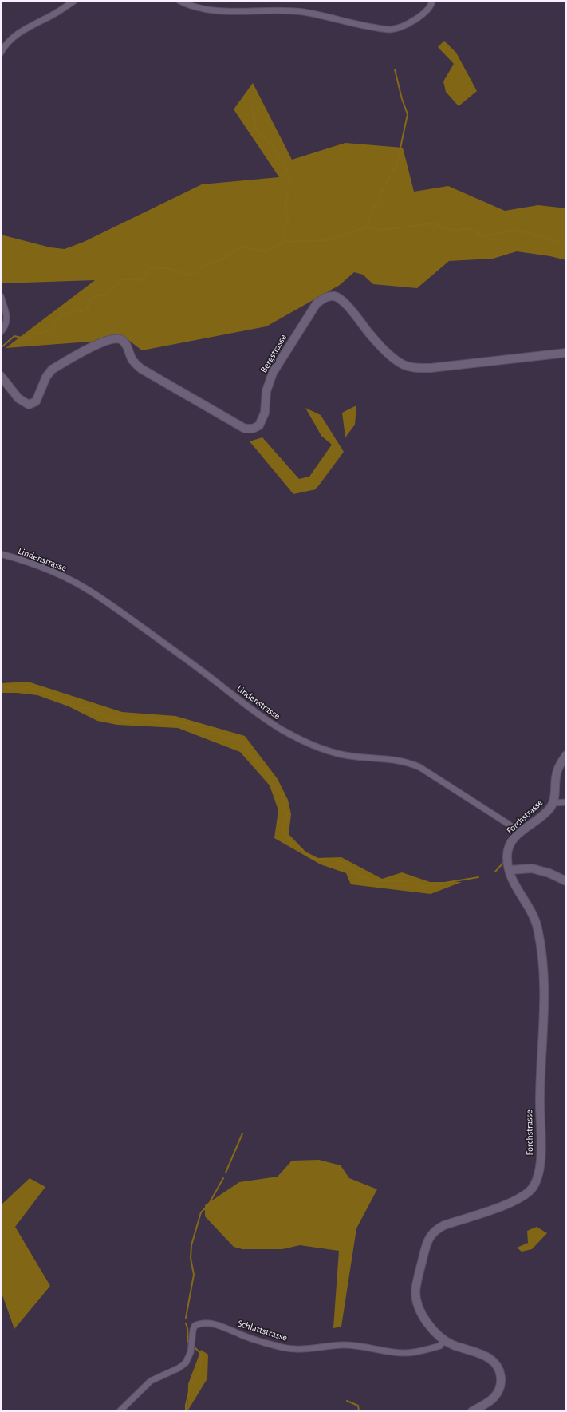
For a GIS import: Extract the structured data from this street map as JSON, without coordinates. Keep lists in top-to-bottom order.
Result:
{
  "streets": {
    "main road": ["Bergstrasse", "Forchstrasse"],
    "street": ["Lindenstrasse", "Schlattstrasse"]
  },
  "crossings": [
    ["Lindenstrasse", "Forchstrasse"],
    ["Forchstrasse", "Schlattstrasse"]
  ]
}
